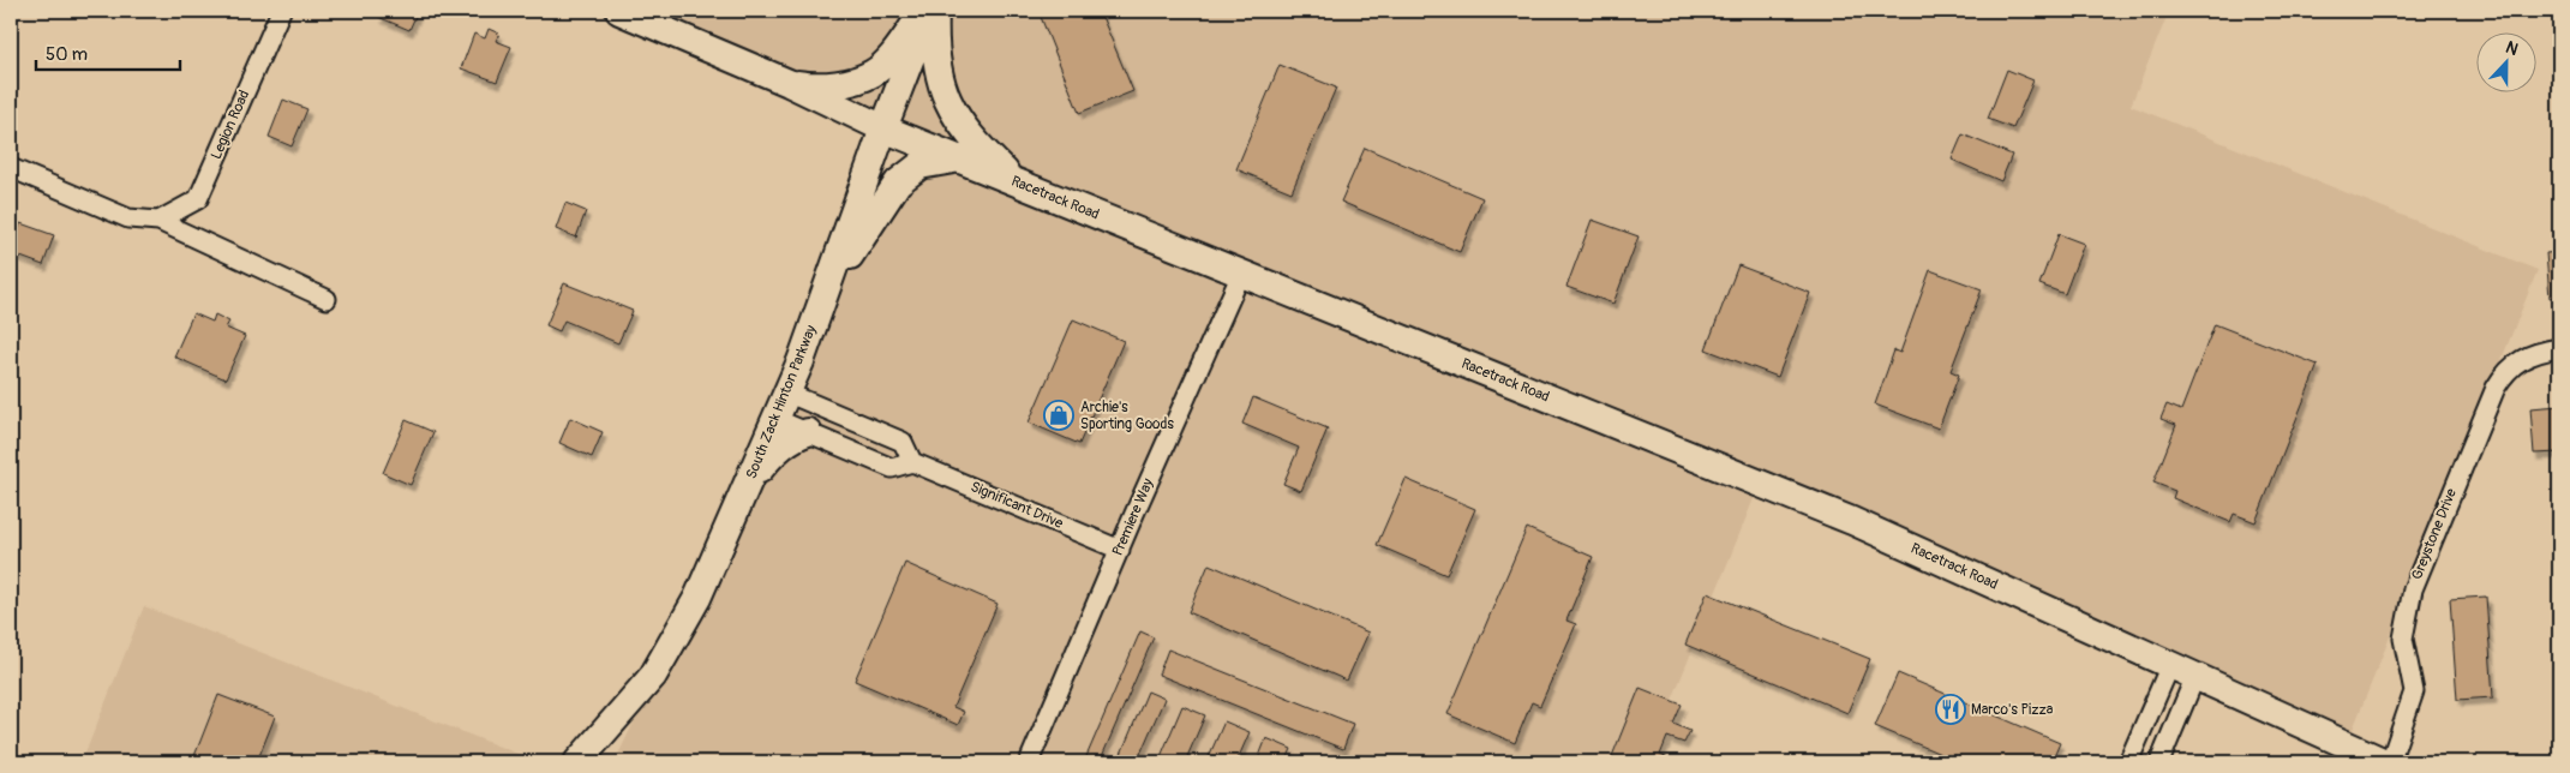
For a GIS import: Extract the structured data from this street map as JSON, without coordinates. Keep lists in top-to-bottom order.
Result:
{
  "streets": {
    "street": [
      "Legion Road",
      "Racetrack Road",
      "South Zack Hinton Parkway",
      "Significant Drive",
      "Premiere Way",
      "Greystone Drive"
    ]
  },
  "crossings": [
    ["Racetrack Road", "South Zack Hinton Parkway"],
    ["Racetrack Road", "Premiere Way"],
    ["Racetrack Road", "Greystone Drive"],
    ["South Zack Hinton Parkway", "Significant Drive"],
    ["Significant Drive", "Premiere Way"]
  ],
  "places": {
    "shop": ["Archie's Sporting Goods"],
    "restaurant": ["Marco's Pizza"]
  },
  "scale_bar": "50 m",
  "north": "top"
}
